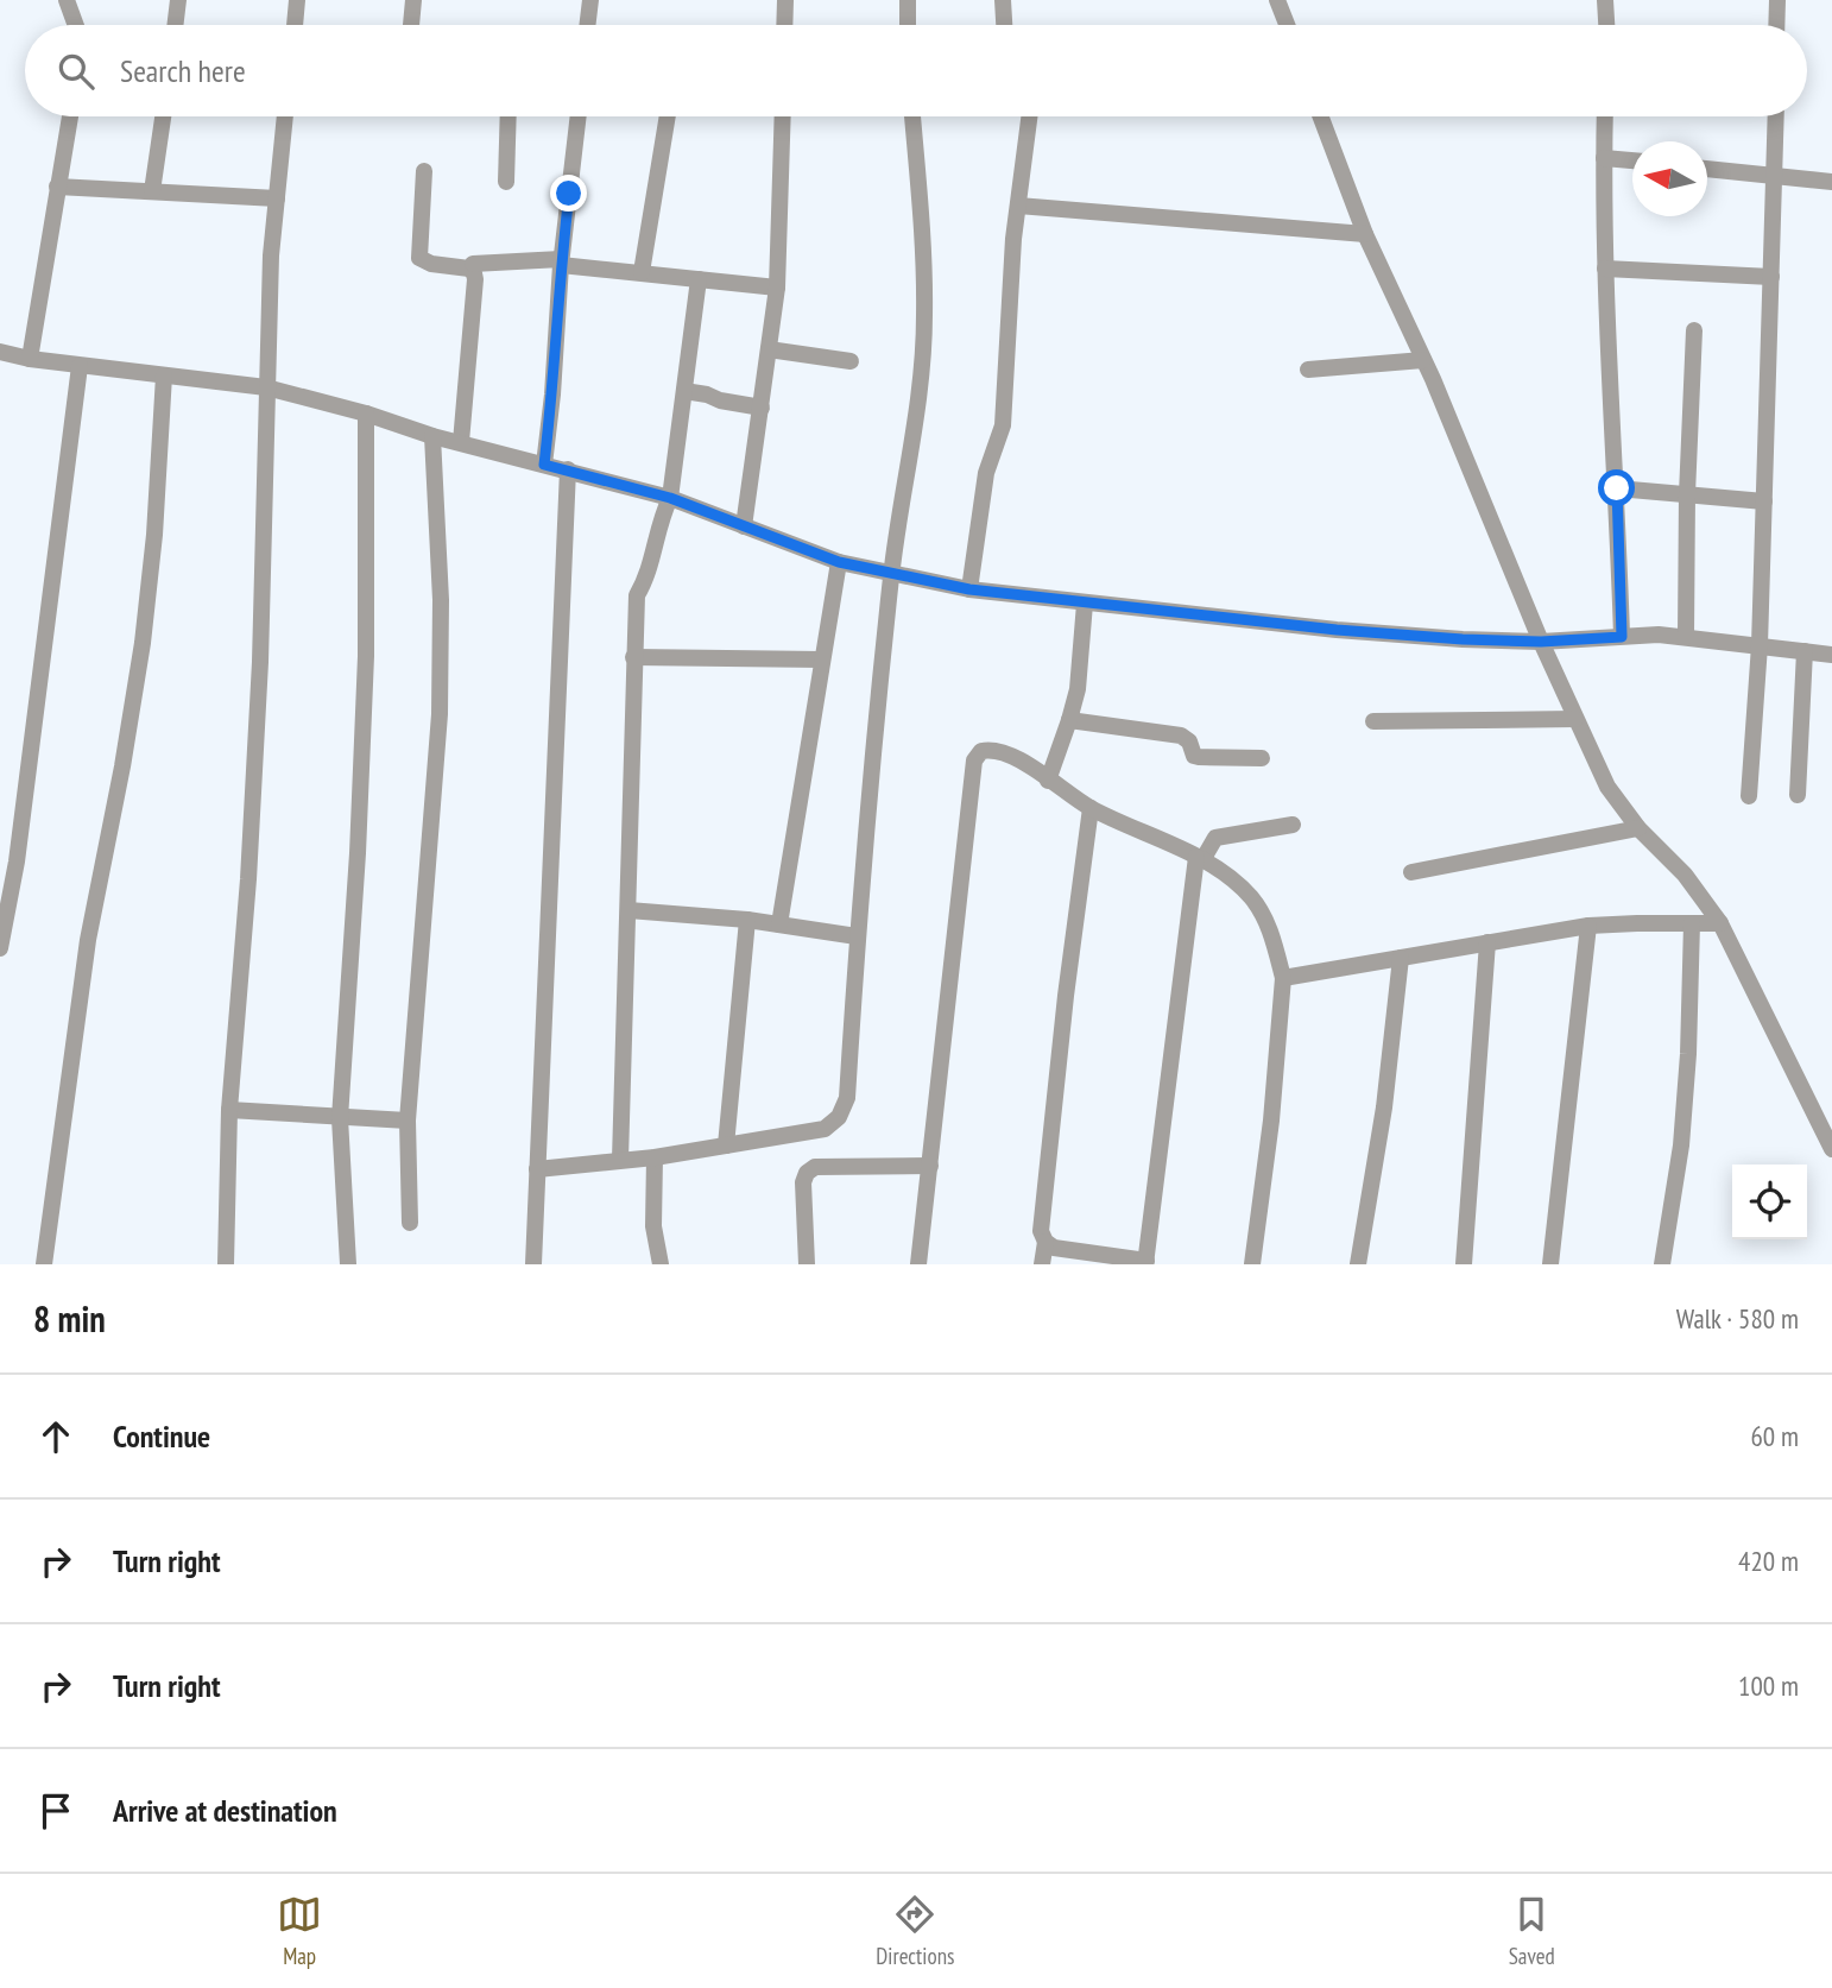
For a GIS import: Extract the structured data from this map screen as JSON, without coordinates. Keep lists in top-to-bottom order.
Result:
{
  "north": "left",
  "page": {
    "search": "Search here",
    "heading": ["8 min", "Walk · 580 m"],
    "list": [
      ["Continue", "60 m"],
      ["Turn right", "420 m"],
      ["Turn right", "100 m"],
      "Arrive at destination"
    ],
    "nav": ["Map", "Directions", "Saved"]
  }
}
